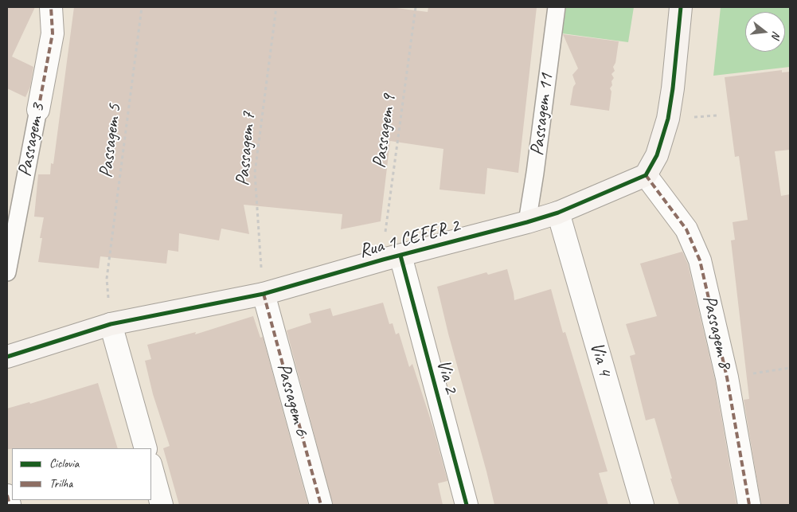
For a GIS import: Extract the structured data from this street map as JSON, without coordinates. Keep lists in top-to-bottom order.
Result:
{
  "streets": {
    "street": [
      "Passagem 3",
      "Rua 1 CEFER 2",
      "Passagem 8",
      "Via 4",
      "Via 2",
      "Passagem 6"
    ],
    "lane": ["Passagem 11"],
    "path": ["Passagem 9", "Passagem 5", "Passagem 7"]
  },
  "crossings": [
    ["Passagem 11", "Rua 1 CEFER 2"],
    ["Passagem 9", "Rua 1 CEFER 2"],
    ["Passagem 9", "Via 2"],
    ["Passagem 7", "Rua 1 CEFER 2"],
    ["Passagem 7", "Passagem 6"],
    ["Rua 1 CEFER 2", "Passagem 8"],
    ["Rua 1 CEFER 2", "Via 4"],
    ["Rua 1 CEFER 2", "Via 2"],
    ["Rua 1 CEFER 2", "Passagem 6"]
  ],
  "legend": ["Ciclovia", "Trilha"],
  "north": "right"
}
